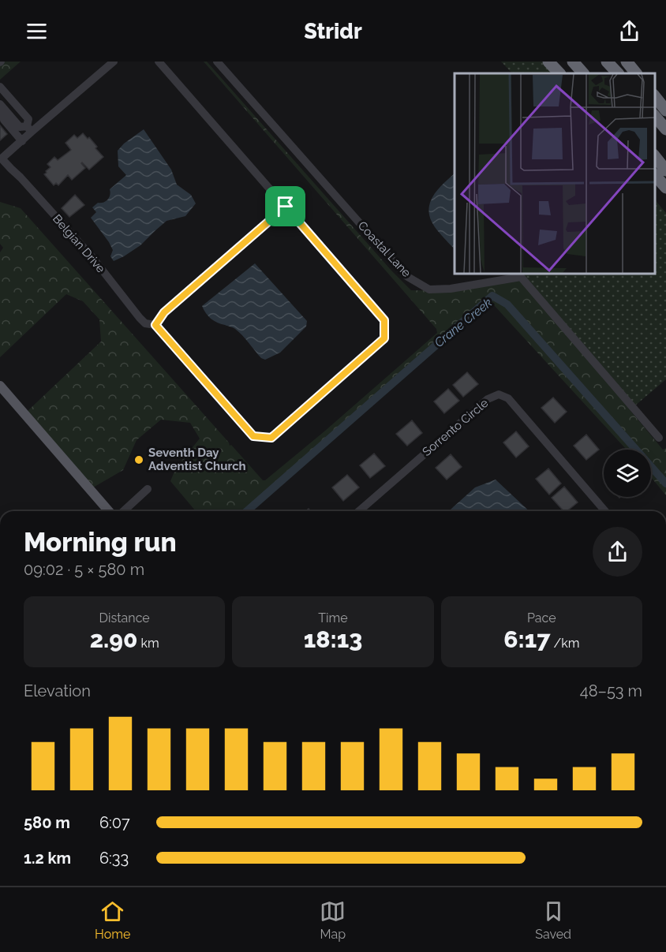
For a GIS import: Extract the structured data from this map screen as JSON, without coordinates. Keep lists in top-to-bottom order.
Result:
{
  "streets": {
    "street": ["Belgian Drive", "Coastal Lane", "Sorrento Circle"]
  },
  "water": ["Crane Creek"],
  "places": ["Seventh Day Adventist Church"],
  "page": {
    "header": "Stridr",
    "heading": ["Morning run", "09:02 · 5 × 580 m"],
    "stats": [
      ["Distance", "2.90 km"],
      ["Time", "18:13"],
      ["Pace", "6:17 /km"]
    ],
    "chart": ["Elevation", "48–53 m"],
    "list": [
      {
        "name": "580 m",
        "note": "6:07"
      },
      {
        "name": "1.2 km",
        "note": "6:33"
      }
    ],
    "tabs": ["Home", "Map", "Saved"]
  }
}
